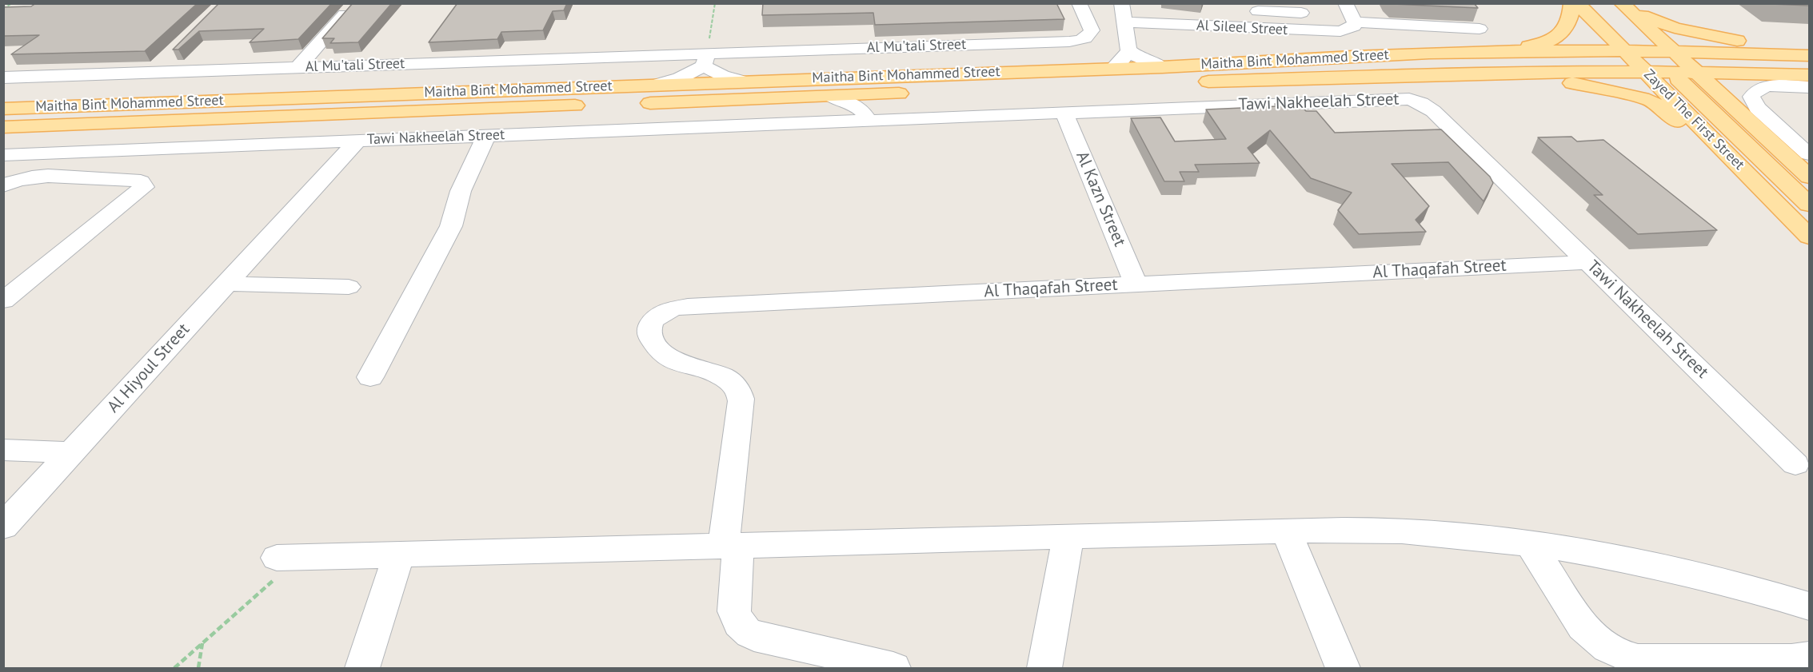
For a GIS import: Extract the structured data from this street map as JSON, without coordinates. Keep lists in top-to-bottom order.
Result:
{
  "streets": {
    "main road": ["Maitha Bint Mohammed Street", "Zayed The First Street"],
    "street": [
      "Al Sileel Street",
      "Al Mu'tali Street",
      "Tawi Nakheelah Street",
      "Al Kazn Street",
      "Al Thaqafah Street",
      "Al Hiyoul Street"
    ]
  },
  "crossings": [
    ["Al Mu'tali Street", "Maitha Bint Mohammed Street"],
    ["Maitha Bint Mohammed Street", "Zayed The First Street"],
    ["Tawi Nakheelah Street", "Al Kazn Street"],
    ["Tawi Nakheelah Street", "Al Thaqafah Street"],
    ["Tawi Nakheelah Street", "Al Hiyoul Street"],
    ["Al Kazn Street", "Al Thaqafah Street"]
  ]
}
